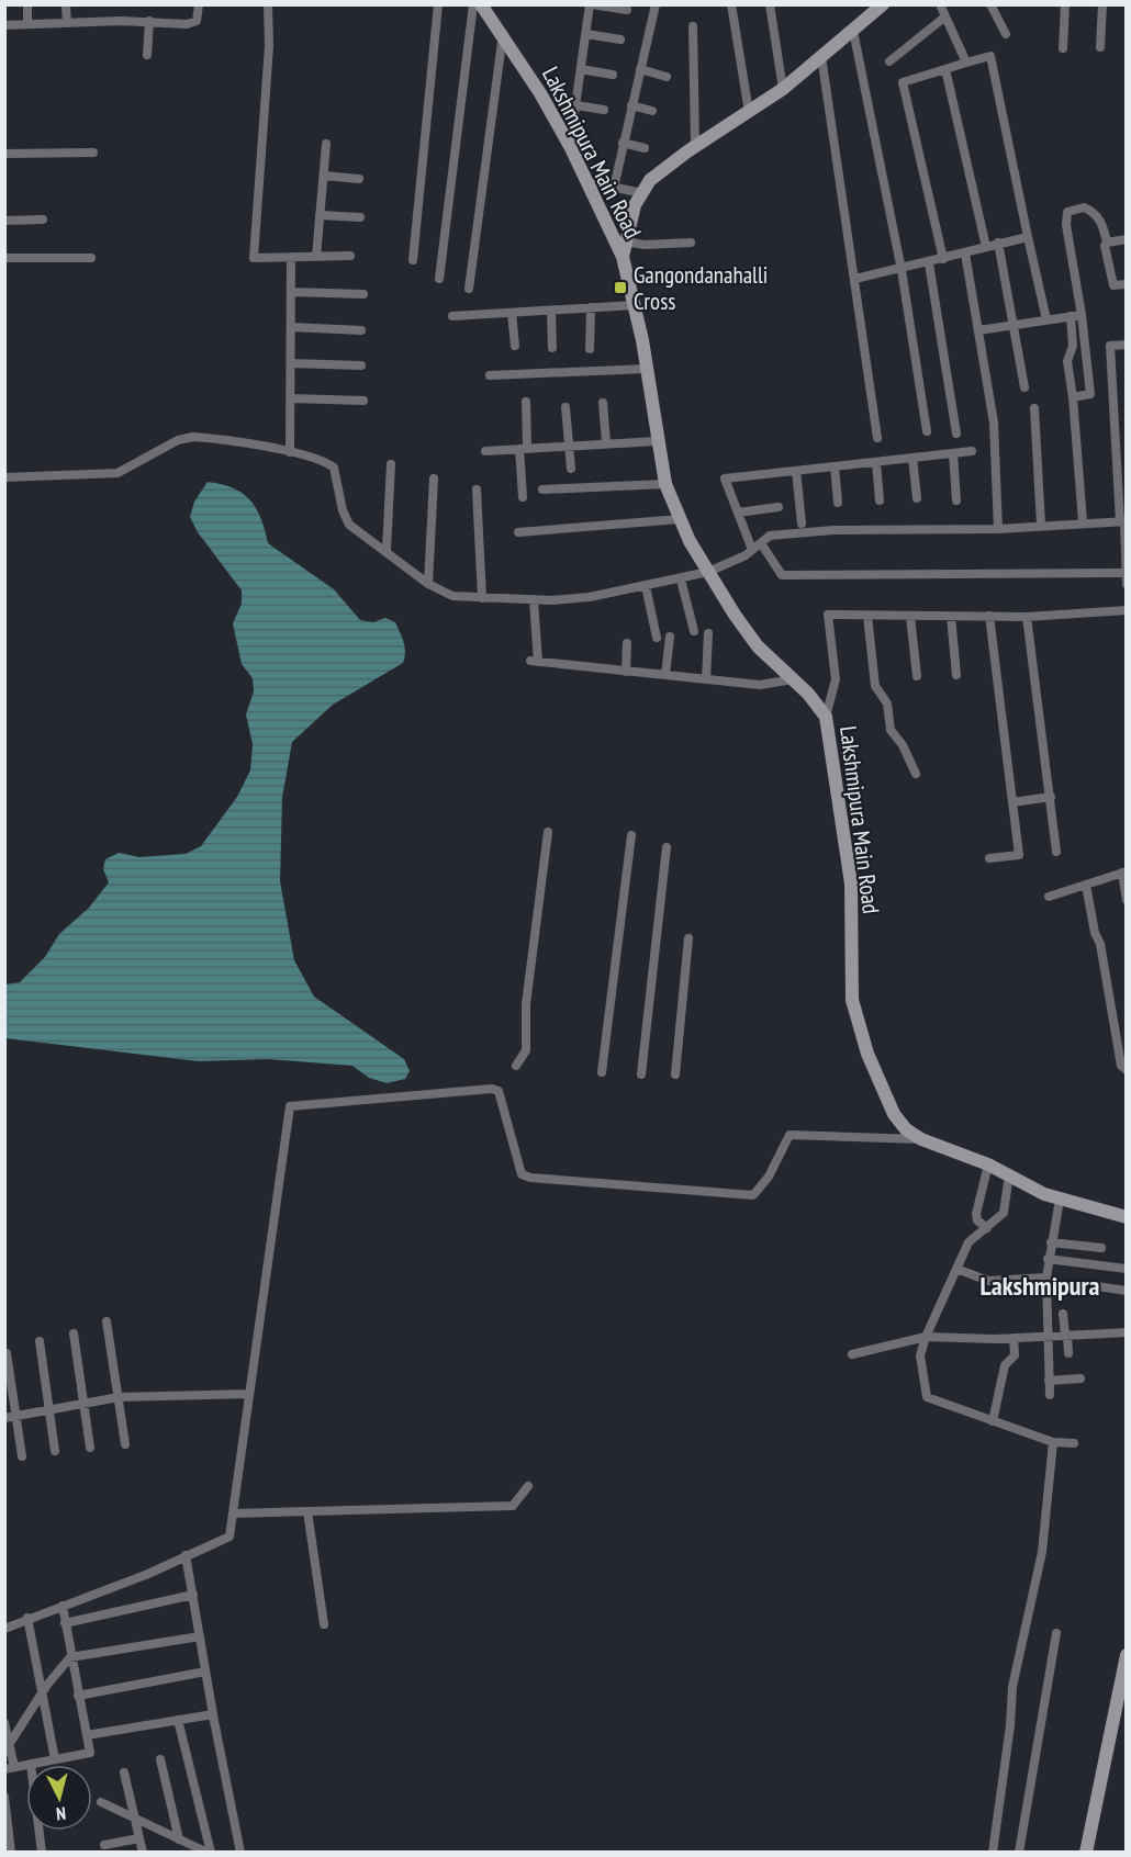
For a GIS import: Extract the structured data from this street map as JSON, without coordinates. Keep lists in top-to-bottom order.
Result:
{
  "streets": {
    "main road": ["Lakshmipura Main Road"]
  },
  "districts": ["Lakshmipura"],
  "places": {
    "transit": ["Gangondanahalli Cross"]
  },
  "north": "bottom"
}
